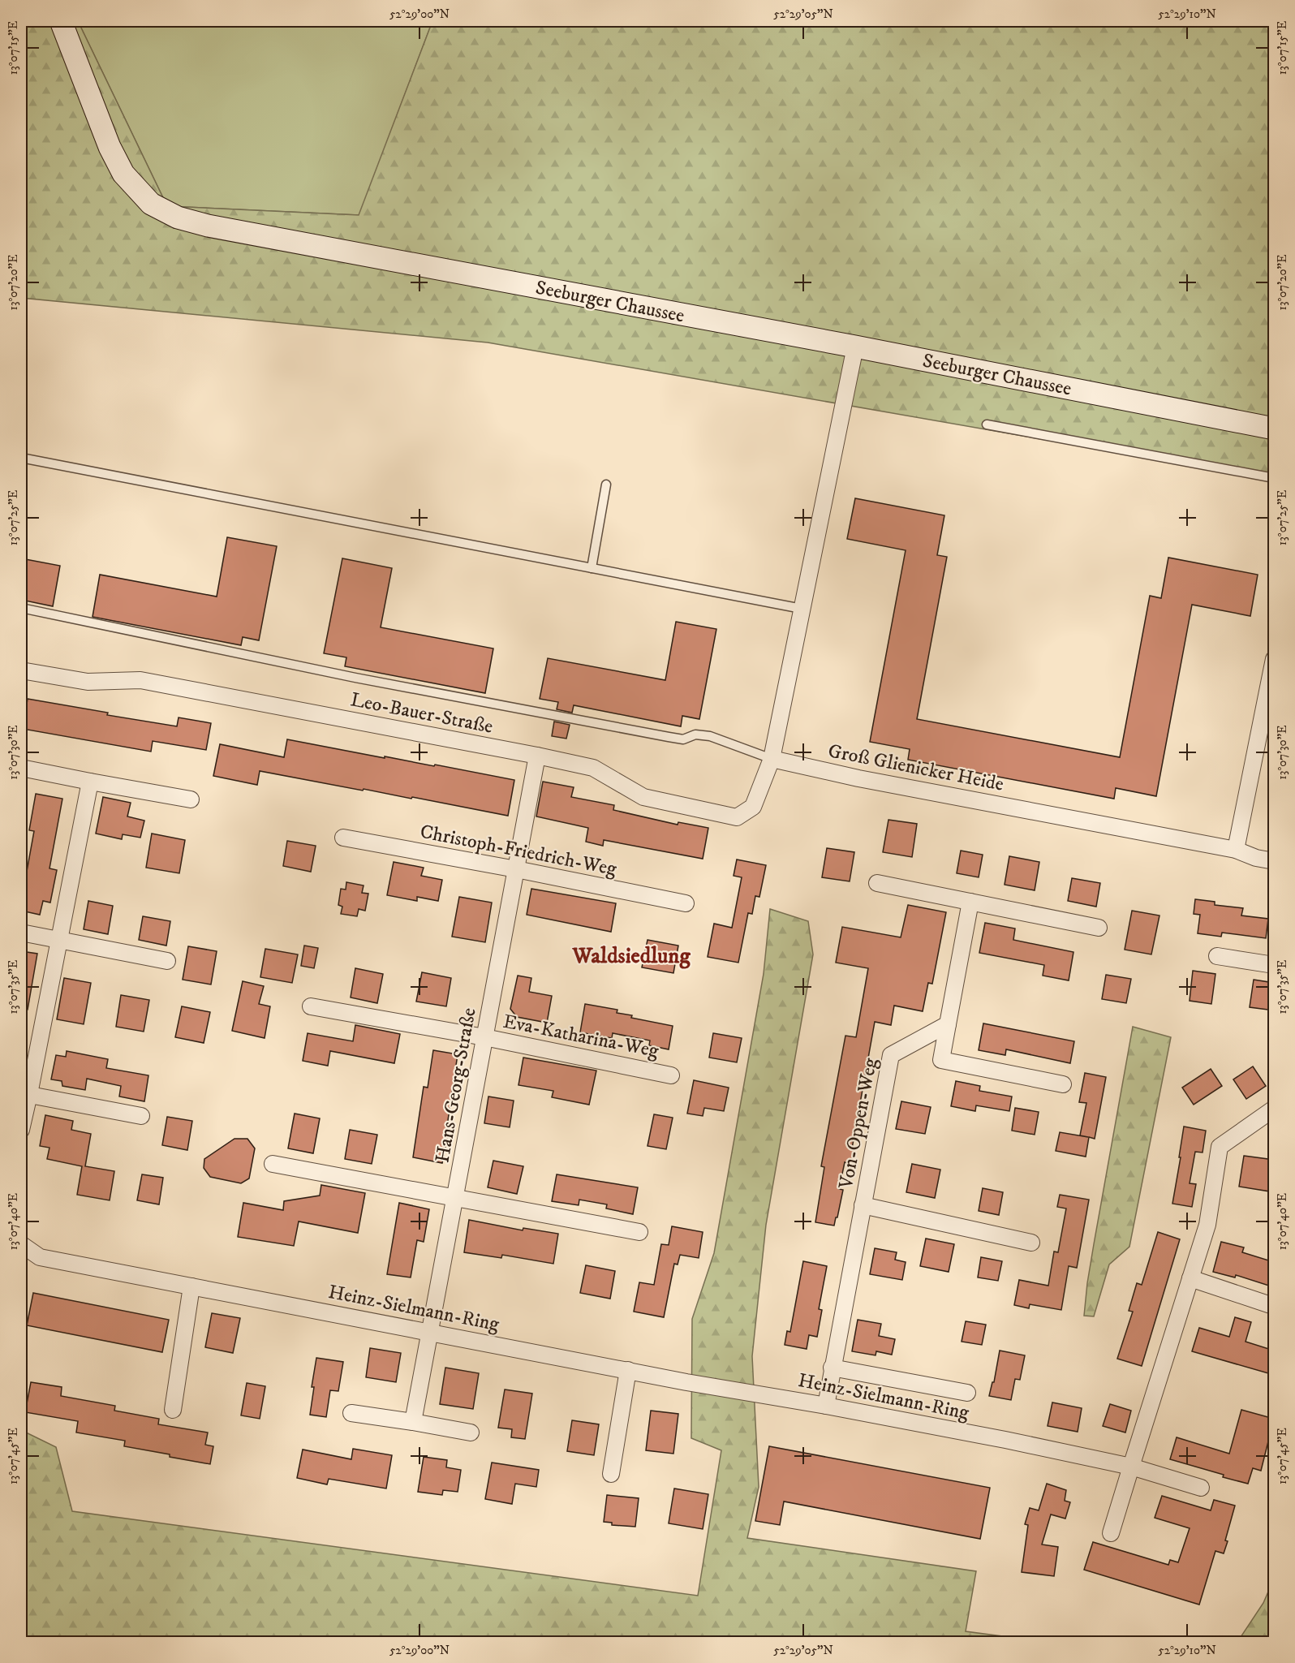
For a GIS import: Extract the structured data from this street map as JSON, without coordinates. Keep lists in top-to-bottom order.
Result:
{
  "streets": {
    "street": [
      "Seeburger Chaussee",
      "Leo-Bauer-Straße",
      "Groß Glienicker Heide",
      "Christoph-Friedrich-Weg",
      "Eva-Katharina-Weg",
      "Hans-Georg-Straße",
      "Von-Oppen-Weg",
      "Heinz-Sielmann-Ring"
    ]
  },
  "crossings": [
    ["Leo-Bauer-Straße", "Groß Glienicker Heide"],
    ["Leo-Bauer-Straße", "Hans-Georg-Straße"],
    ["Christoph-Friedrich-Weg", "Hans-Georg-Straße"],
    ["Eva-Katharina-Weg", "Hans-Georg-Straße"],
    ["Hans-Georg-Straße", "Heinz-Sielmann-Ring"],
    ["Von-Oppen-Weg", "Heinz-Sielmann-Ring"]
  ],
  "districts": ["Waldsiedlung"],
  "coordinates": [
    "52°29'00\"N",
    "52°29'05\"N",
    "52°29'10\"N",
    "13°07'15\"E",
    "13°07'20\"E",
    "13°07'25\"E",
    "13°07'30\"E",
    "13°07'35\"E",
    "13°07'40\"E",
    "13°07'45\"E"
  ]
}
